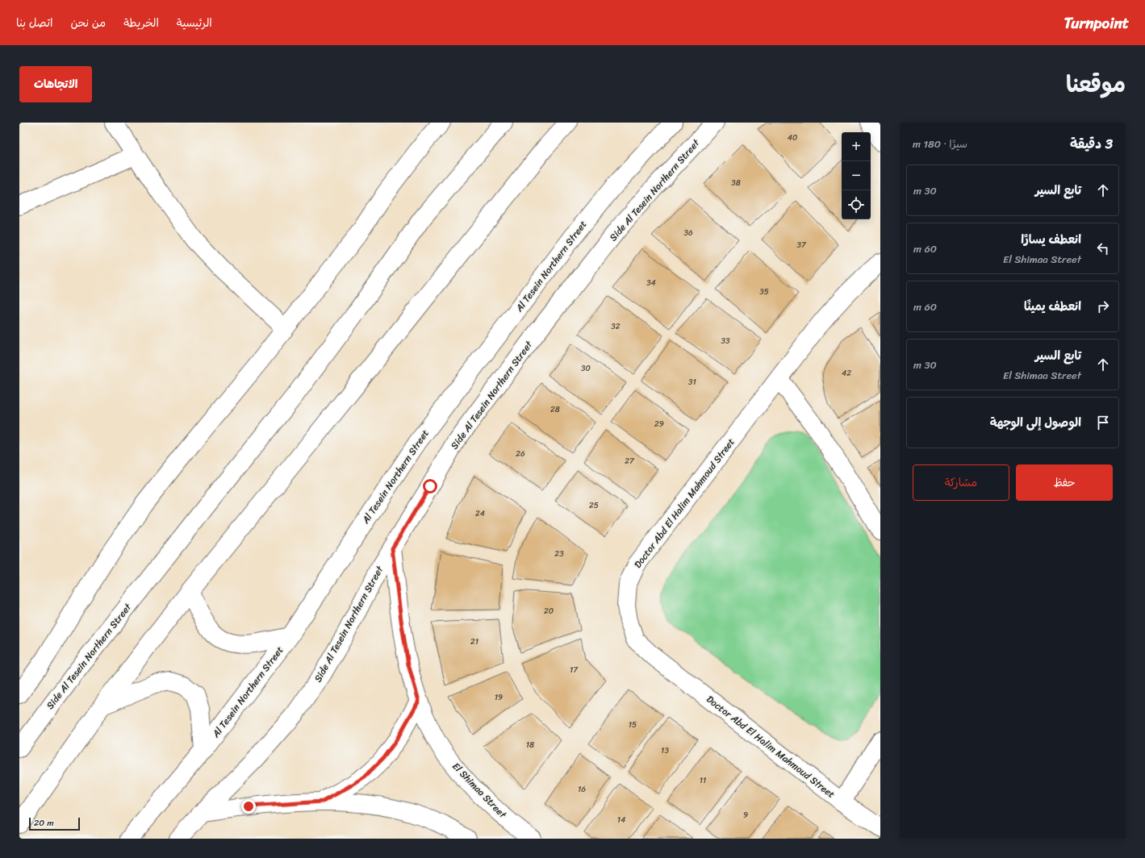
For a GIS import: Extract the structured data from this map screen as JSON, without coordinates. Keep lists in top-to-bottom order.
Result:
{
  "streets": {
    "street": [
      "Side Al Tesein Northern Street",
      "Al Tesein Northern Street",
      "Doctor Abd El Halim Mahmoud Street",
      "El Shimaa Street"
    ]
  },
  "crossings": [
    ["Side Al Tesein Northern Street", "El Shimaa Street"]
  ],
  "house_numbers": [
    "40",
    "38",
    "36",
    "37",
    "34",
    "35",
    "32",
    "33",
    "30",
    "42",
    "31",
    "28",
    "29",
    "26",
    "27",
    "25",
    "24",
    "23",
    "20",
    "21",
    "17",
    "19",
    "15",
    "18",
    "13",
    "11",
    "16",
    "9",
    "14"
  ],
  "scale_bar": "20 m",
  "page": {
    "header": "Turnpoint",
    "nav": [
      "الرئيسية",
      "الخريطة",
      "من نحن",
      "اتصل بنا"
    ],
    "title": "موقعنا",
    "buttons": [
      "الاتجاهات",
      ["حفظ", "مشاركة"]
    ],
    "heading": ["3 دقيقة", "سيرًا · 180 m"],
    "map_buttons": ["+", "−"],
    "list": [
      ["تابع السير", "30 m"],
      ["انعطف يسارًا", "El Shimaa Street", "60 m"],
      ["انعطف يمينًا", "60 m"],
      ["تابع السير", "El Shimaa Street", "30 m"],
      "الوصول إلى الوجهة"
    ],
    "scale": "20 m"
  }
}
